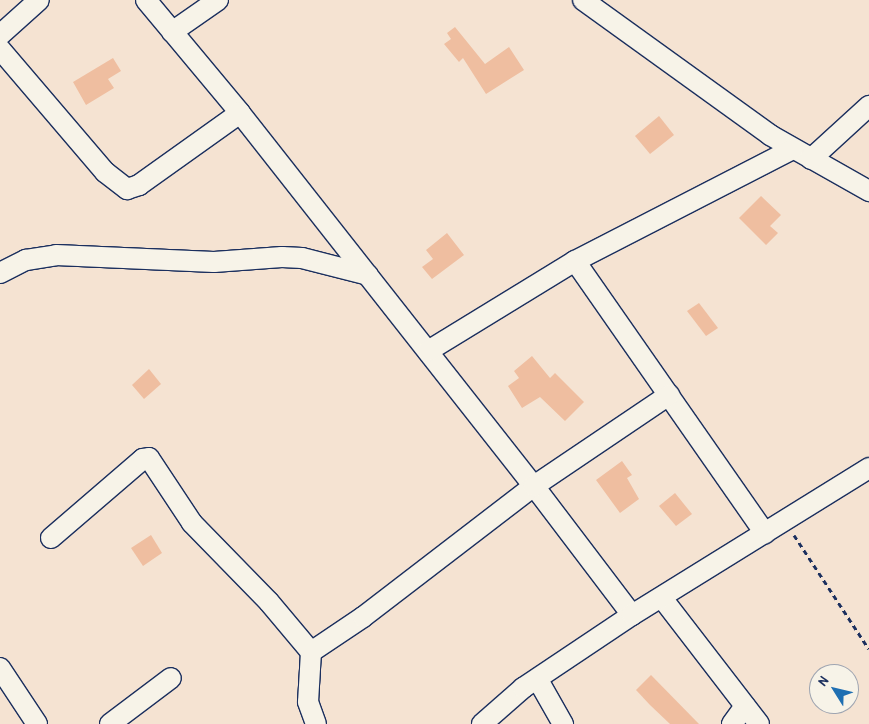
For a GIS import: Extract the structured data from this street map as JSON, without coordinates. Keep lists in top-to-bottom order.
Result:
{
  "north": "top left"
}
